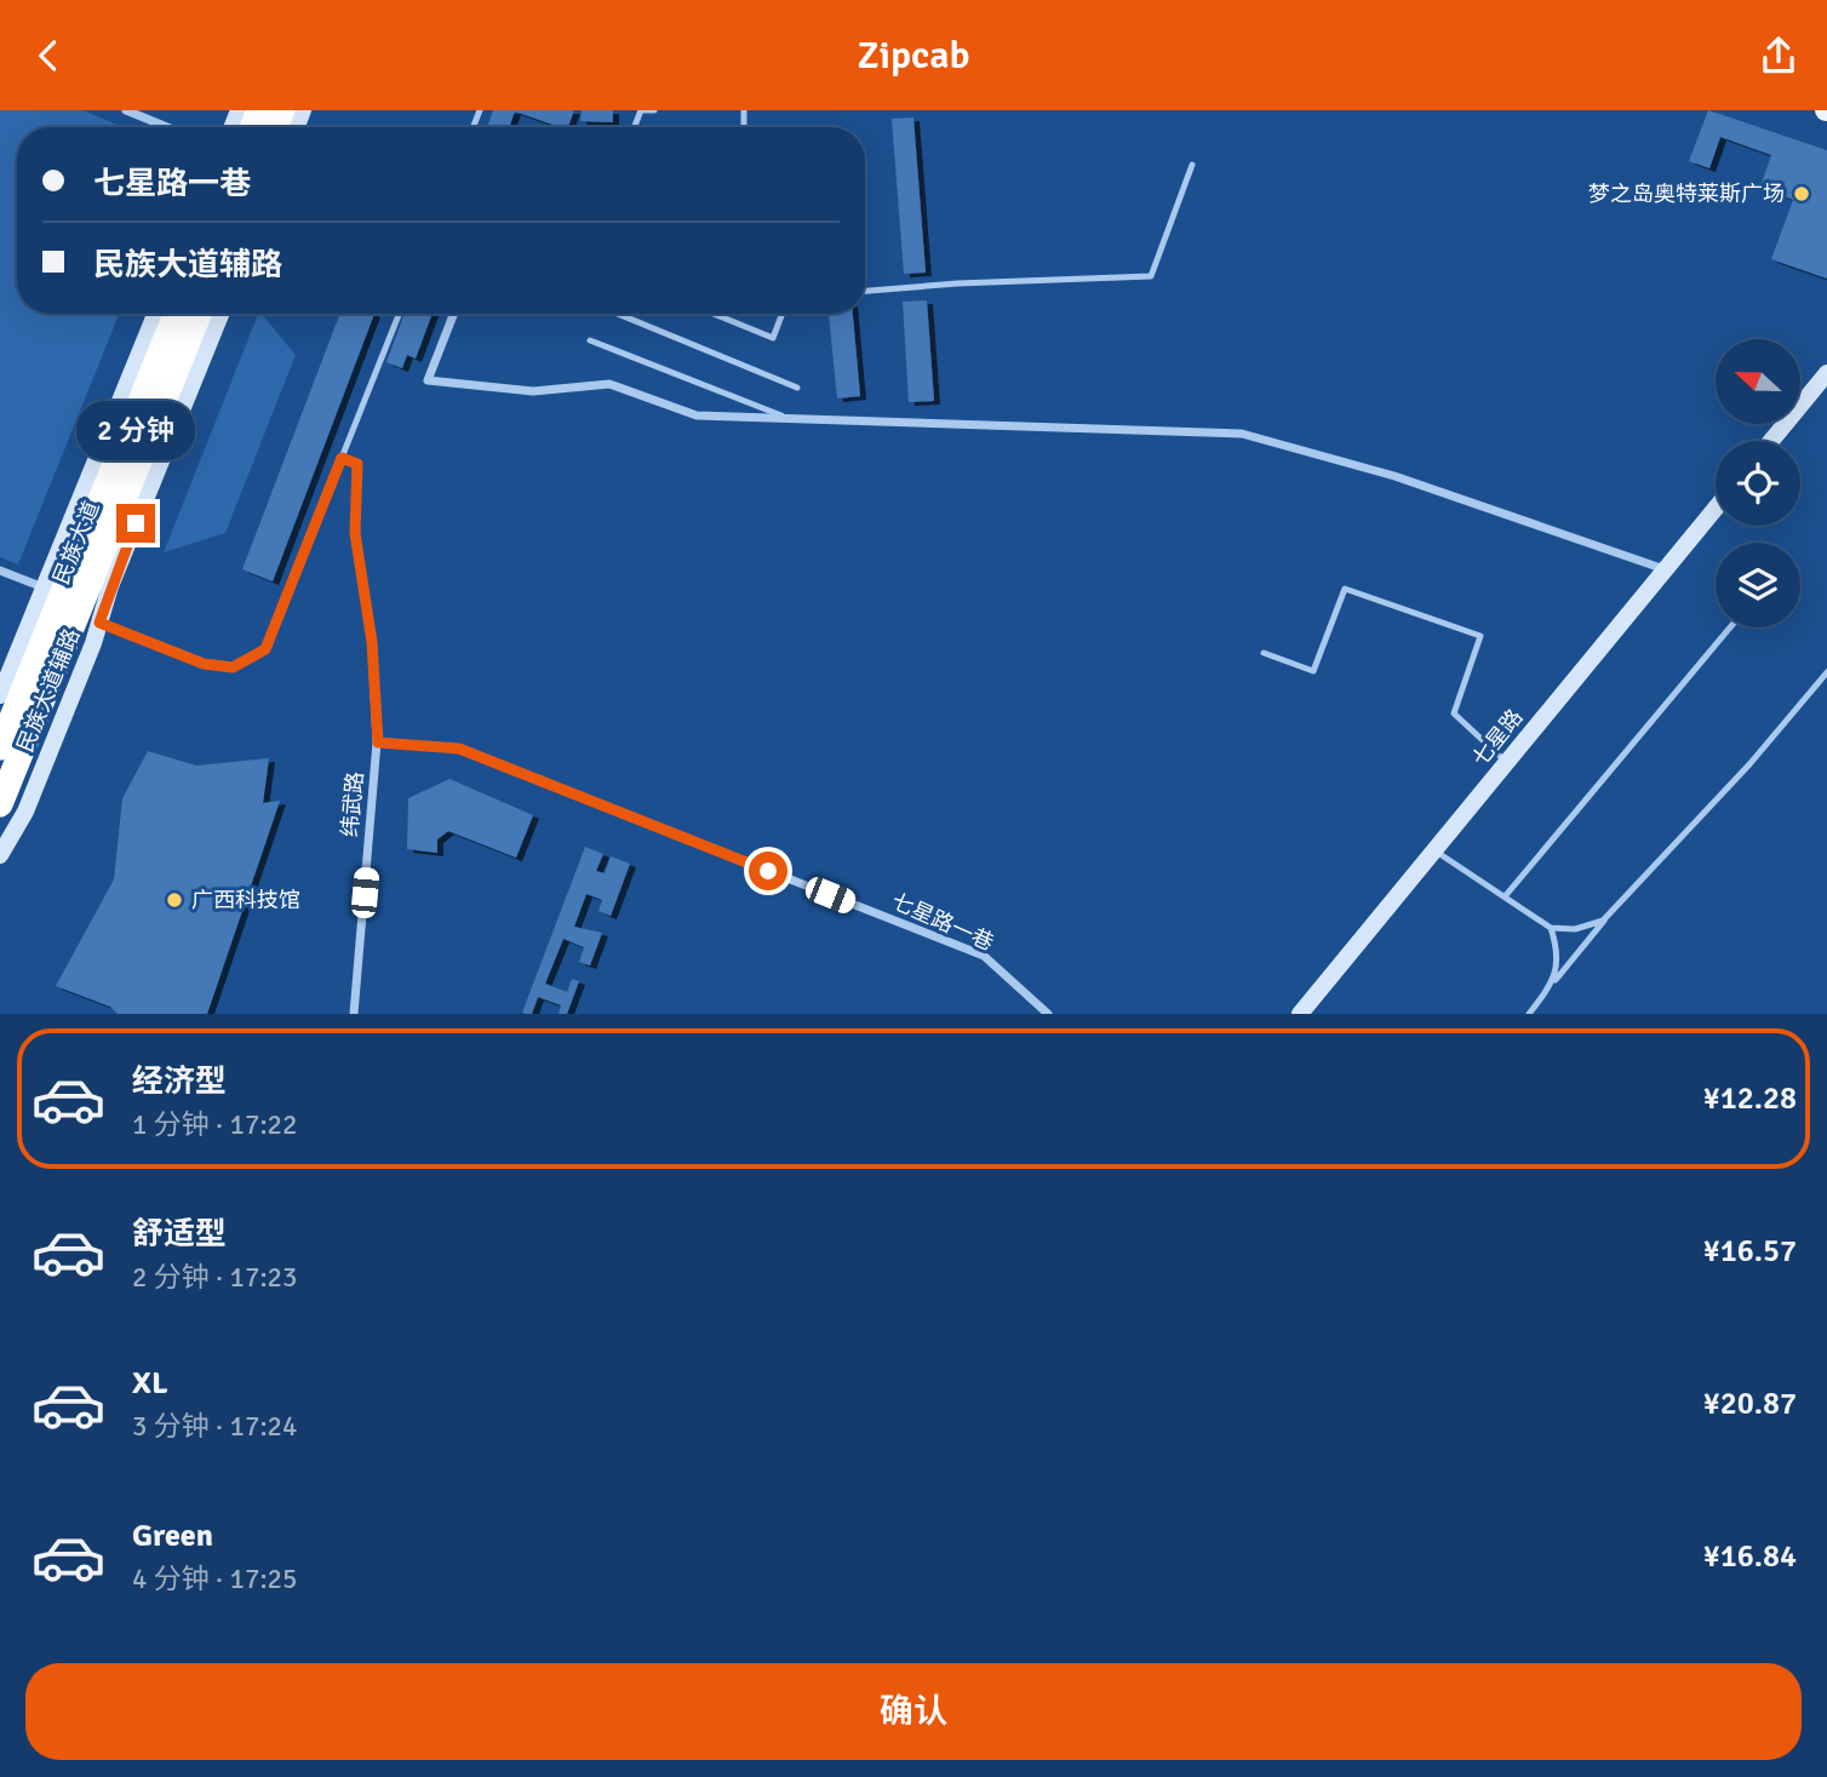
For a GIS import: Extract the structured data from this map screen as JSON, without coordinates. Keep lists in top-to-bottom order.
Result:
{
  "streets": {
    "highway": ["民族大道"],
    "street": [
      "民族大道辅路",
      "七星路",
      "纬武路",
      "七星路一巷"
    ]
  },
  "crossings": [
    ["纬武路", "七星路一巷"]
  ],
  "places": ["梦之岛奥特莱斯广场", "广西科技馆"],
  "north": "left",
  "page": {
    "header": "Zipcab",
    "banner": ["七星路一巷", "民族大道辅路"],
    "bubble": "2 分钟",
    "list": [
      {
        "name": "经济型",
        "note": "1 分钟 · 17:22",
        "value": "¥12.28"
      },
      {
        "name": "舒适型",
        "note": "2 分钟 · 17:23",
        "value": "¥16.57"
      },
      {
        "name": "XL",
        "note": "3 分钟 · 17:24",
        "value": "¥20.87"
      },
      {
        "name": "Green",
        "note": "4 分钟 · 17:25",
        "value": "¥16.84"
      }
    ],
    "buttons": "确认"
  }
}
